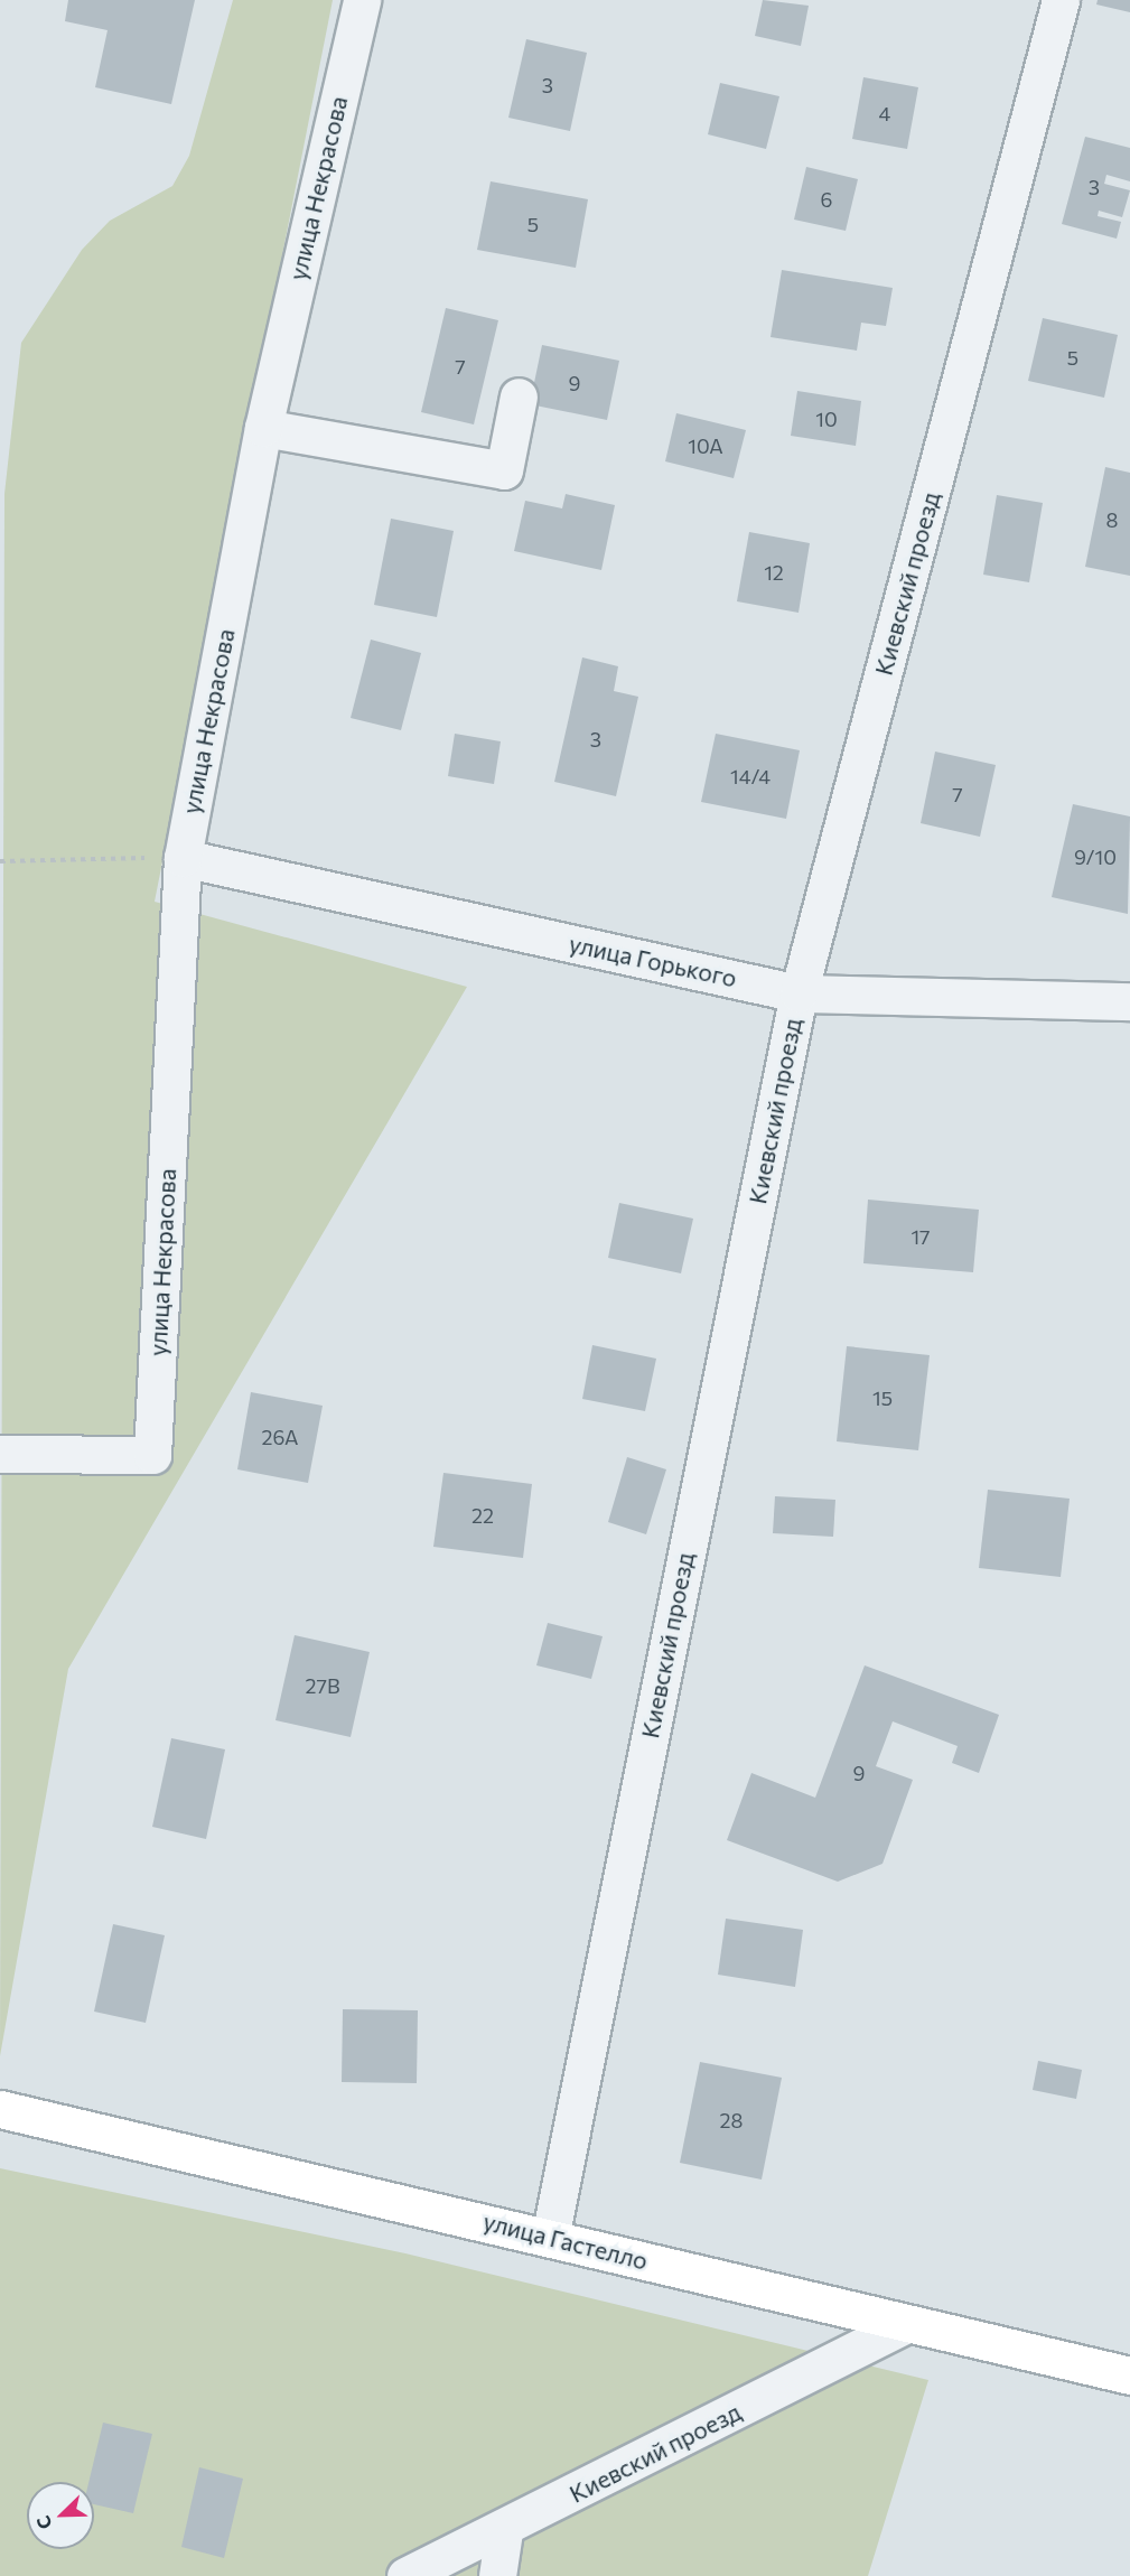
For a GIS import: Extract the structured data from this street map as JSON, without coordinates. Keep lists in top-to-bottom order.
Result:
{
  "streets": {
    "main road": ["улица Гастелло"],
    "street": ["улица Некрасова", "Киевский проезд", "улица Горького"]
  },
  "crossings": [
    ["улица Некрасова", "улица Горького"],
    ["Киевский проезд", "улица Горького"],
    ["Киевский проезд", "улица Гастелло"]
  ],
  "house_numbers": [
    "3",
    "4",
    "3",
    "6",
    "5",
    "5",
    "7",
    "9",
    "10",
    "10А",
    "8",
    "12",
    "3",
    "14/4",
    "7",
    "9/10",
    "17",
    "15",
    "26А",
    "22",
    "27В",
    "9",
    "28"
  ],
  "north": "bottom left"
}
